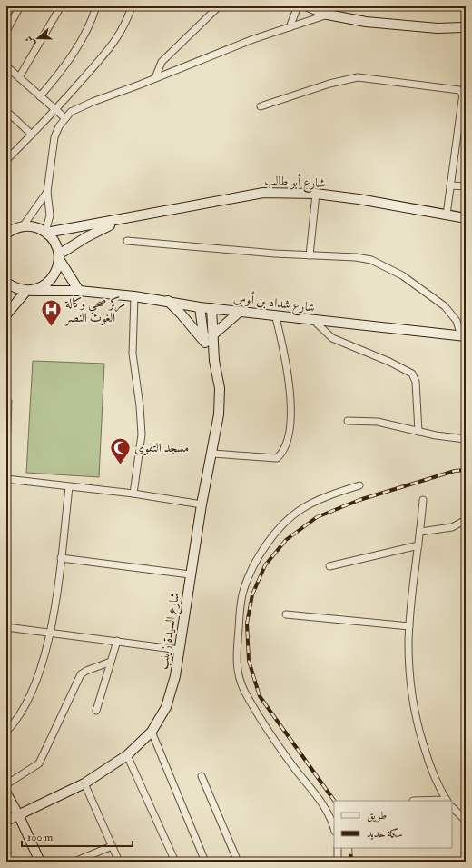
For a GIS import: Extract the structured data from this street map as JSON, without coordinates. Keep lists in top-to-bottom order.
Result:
{
  "streets": {
    "street": ["شارع أبو طالب", "شارع شداد بن أوس", "شارع السيدة زينب"]
  },
  "crossings": [
    ["شارع شداد بن أوس", "شارع السيدة زينب"]
  ],
  "places": {
    "hospital": ["مركز صحي وكالة الغوث النصر"],
    "mosque": ["مسجد التقوى"]
  },
  "legend": ["طريق", "سكة حديد"],
  "scale_bar": "100 m",
  "north": "left"
}
